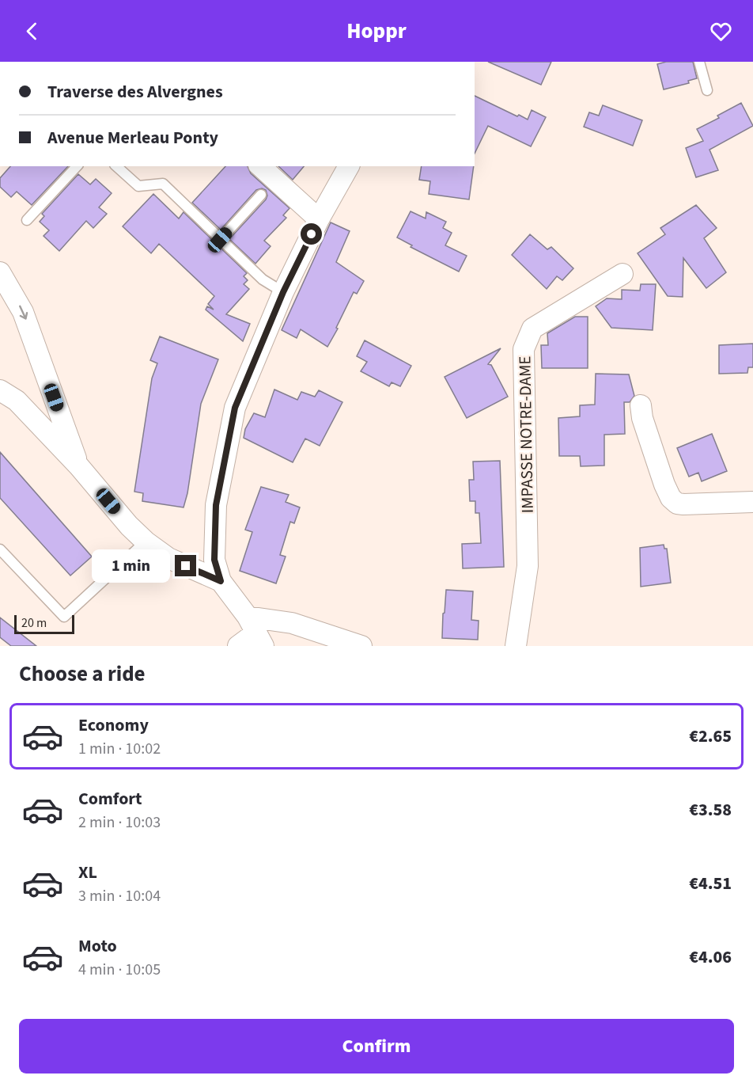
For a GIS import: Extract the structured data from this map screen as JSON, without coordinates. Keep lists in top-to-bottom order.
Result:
{
  "streets": {
    "street": ["IMPASSE NOTRE-DAME"]
  },
  "scale_bar": "20 m",
  "page": {
    "header": "Hoppr",
    "banner": ["Traverse des Alvergnes", "Avenue Merleau Ponty"],
    "bubble": "1 min",
    "scale": "20 m",
    "heading": "Choose a ride",
    "list": [
      {
        "name": "Economy",
        "note": "1 min · 10:02",
        "value": "€2.65"
      },
      {
        "name": "Comfort",
        "note": "2 min · 10:03",
        "value": "€3.58"
      },
      {
        "name": "XL",
        "note": "3 min · 10:04",
        "value": "€4.51"
      },
      {
        "name": "Moto",
        "note": "4 min · 10:05",
        "value": "€4.06"
      }
    ],
    "buttons": "Confirm"
  }
}
